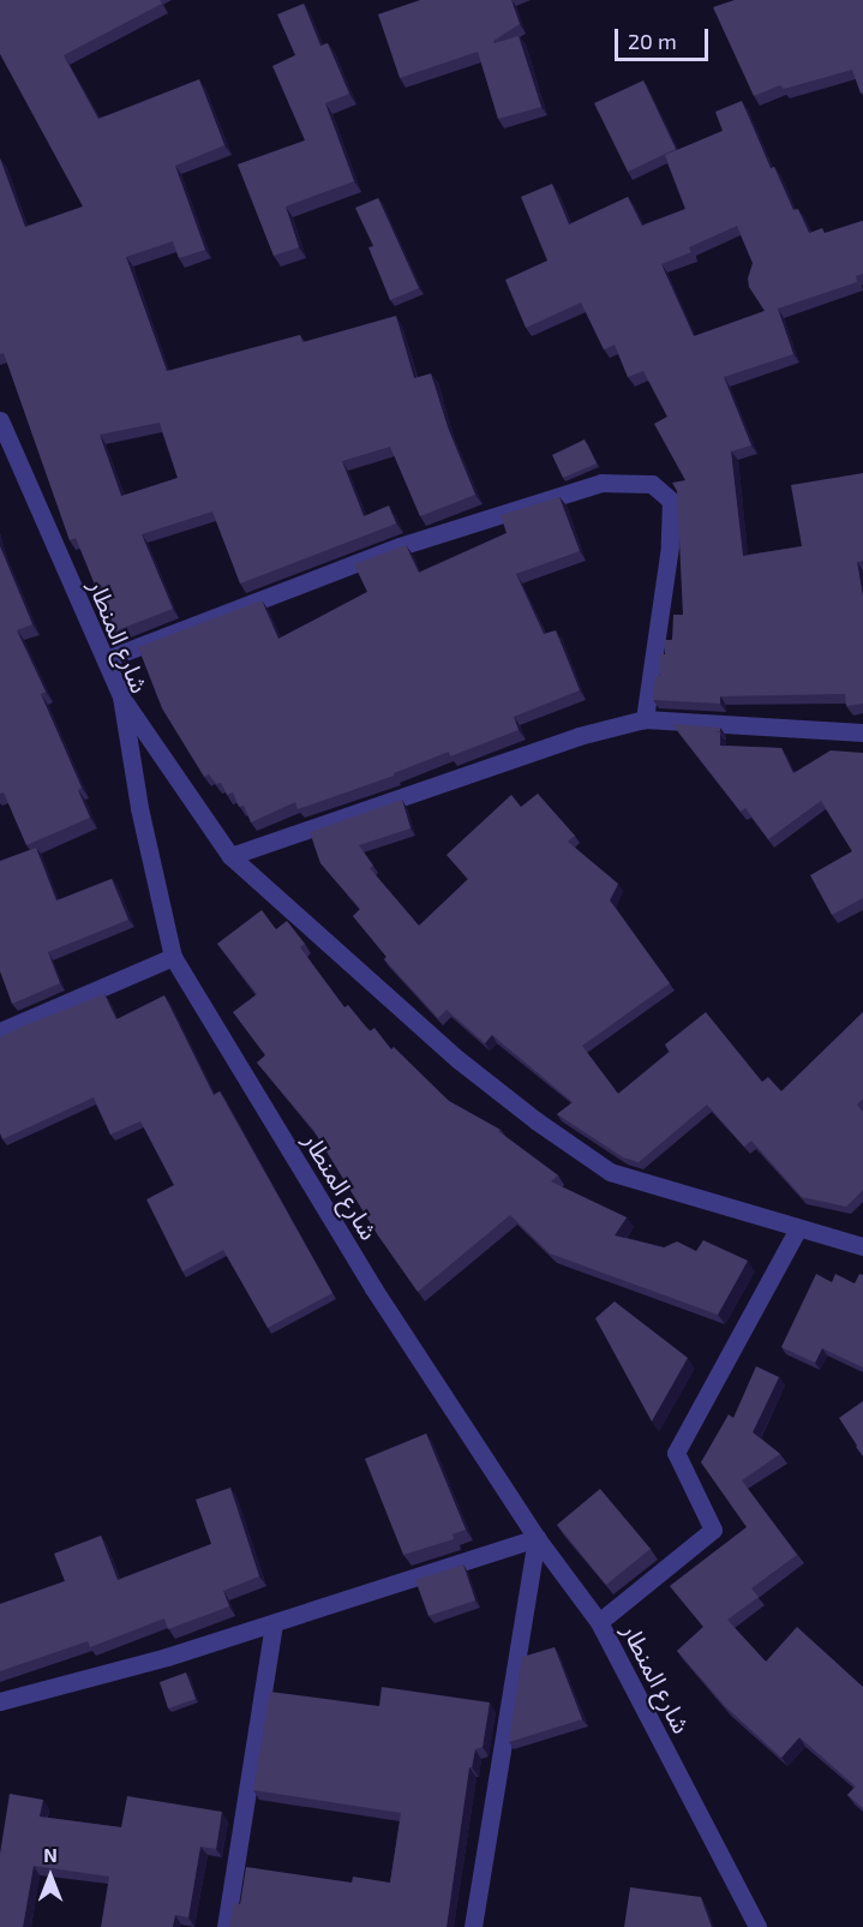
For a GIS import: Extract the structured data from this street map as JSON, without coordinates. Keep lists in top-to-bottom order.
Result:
{
  "streets": {
    "street": ["شارع المنطار"]
  },
  "scale_bar": "20 m",
  "north": "top"
}
